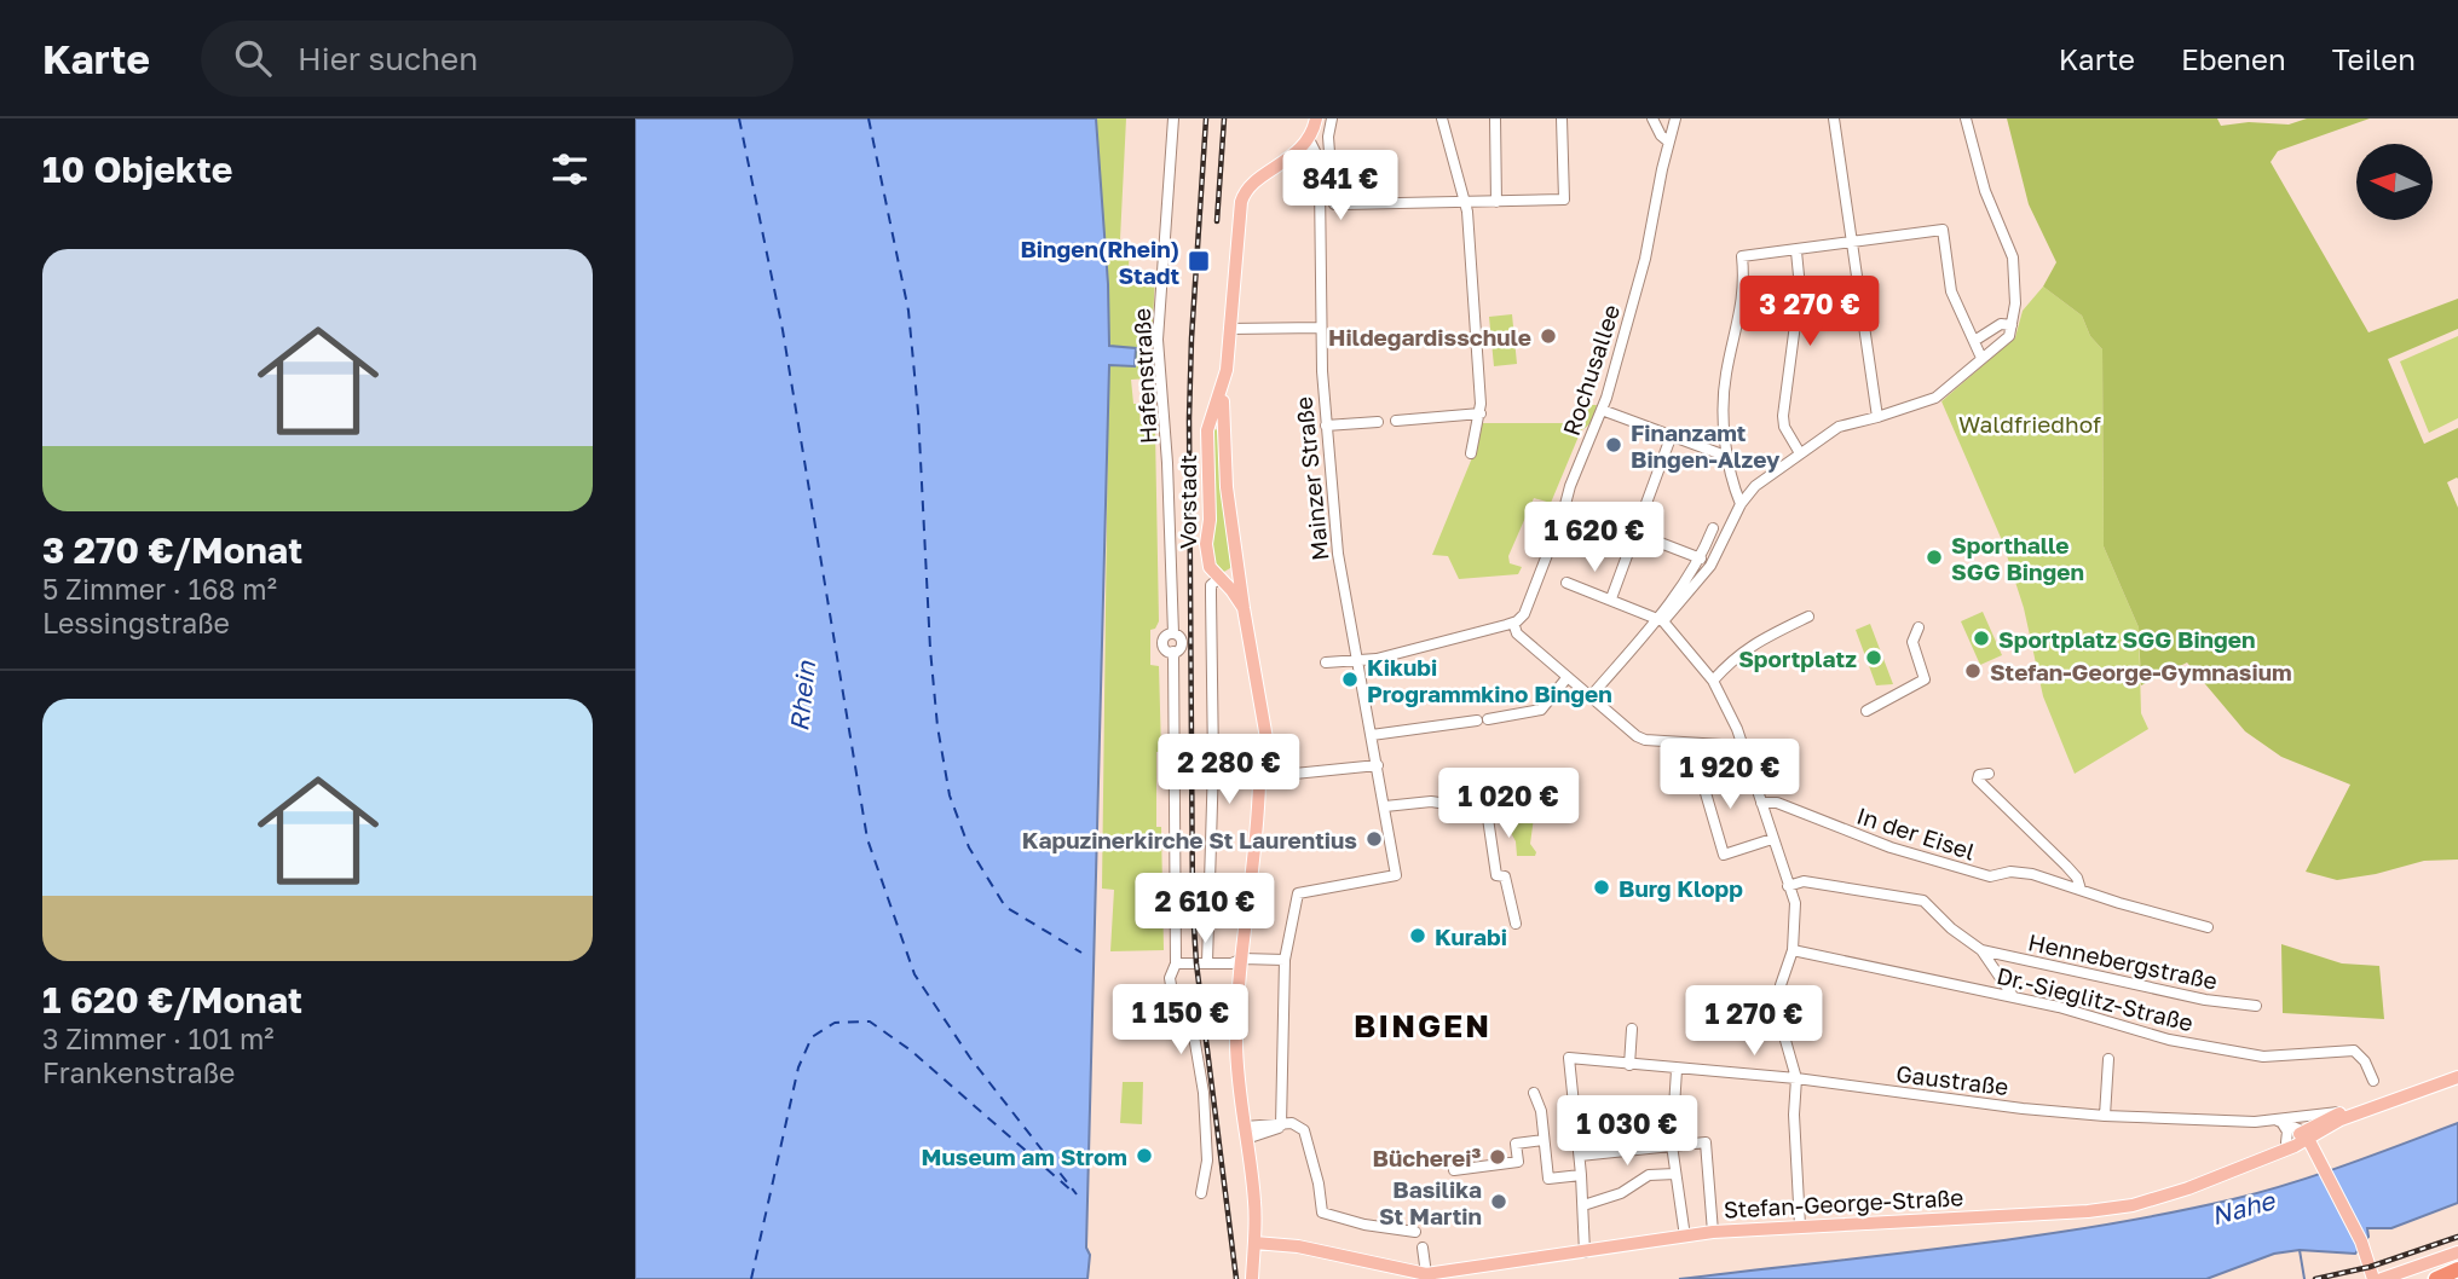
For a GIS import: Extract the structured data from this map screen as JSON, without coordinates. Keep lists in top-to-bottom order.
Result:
{
  "streets": {
    "main road": ["Vorstadt", "Stefan-George-Straße"],
    "street": [
      "Rochusallee",
      "Hafenstraße",
      "Mainzer Straße",
      "In der Eisel",
      "Hennebergstraße",
      "Dr.-Sieglitz-Straße",
      "Gaustraße"
    ]
  },
  "crossings": [
    ["Mainzer Straße", "Vorstadt"],
    ["Gaustraße", "Stefan-George-Straße"]
  ],
  "districts": ["BINGEN"],
  "water": ["Rhein", "Nahe"],
  "parks": ["Waldfriedhof"],
  "places": {
    "transit": ["Bingen(Rhein) Stadt"],
    "other": [
      "Hildegardisschule",
      "Finanzamt Bingen-Alzey",
      "Sporthalle SGG Bingen",
      "Sportplatz SGG Bingen",
      "Sportplatz",
      "Stefan-George-Gymnasium",
      "Kikubi Programmkino Bingen",
      "Kapuzinerkirche St Laurentius",
      "Burg Klopp",
      "Kurabi",
      "Museum am Strom",
      "Bücherei³",
      "Basilika St Martin"
    ]
  },
  "north": "left",
  "page": {
    "header": "Karte",
    "search": "Hier suchen",
    "nav": ["Karte", "Ebenen", "Teilen"],
    "heading": "10 Objekte",
    "price": [
      "841 €",
      "3 270 €",
      "1 620 €",
      "2 280 €",
      "1 920 €",
      "1 020 €",
      "2 610 €",
      "1 150 €",
      "1 270 €",
      "1 030 €"
    ],
    "list": [
      {
        "name": "3 270 €/Monat",
        "note": "5 Zimmer · 168 m² · Lessingstraße"
      },
      {
        "name": "1 620 €/Monat",
        "note": "3 Zimmer · 101 m² · Frankenstraße"
      }
    ]
  }
}
